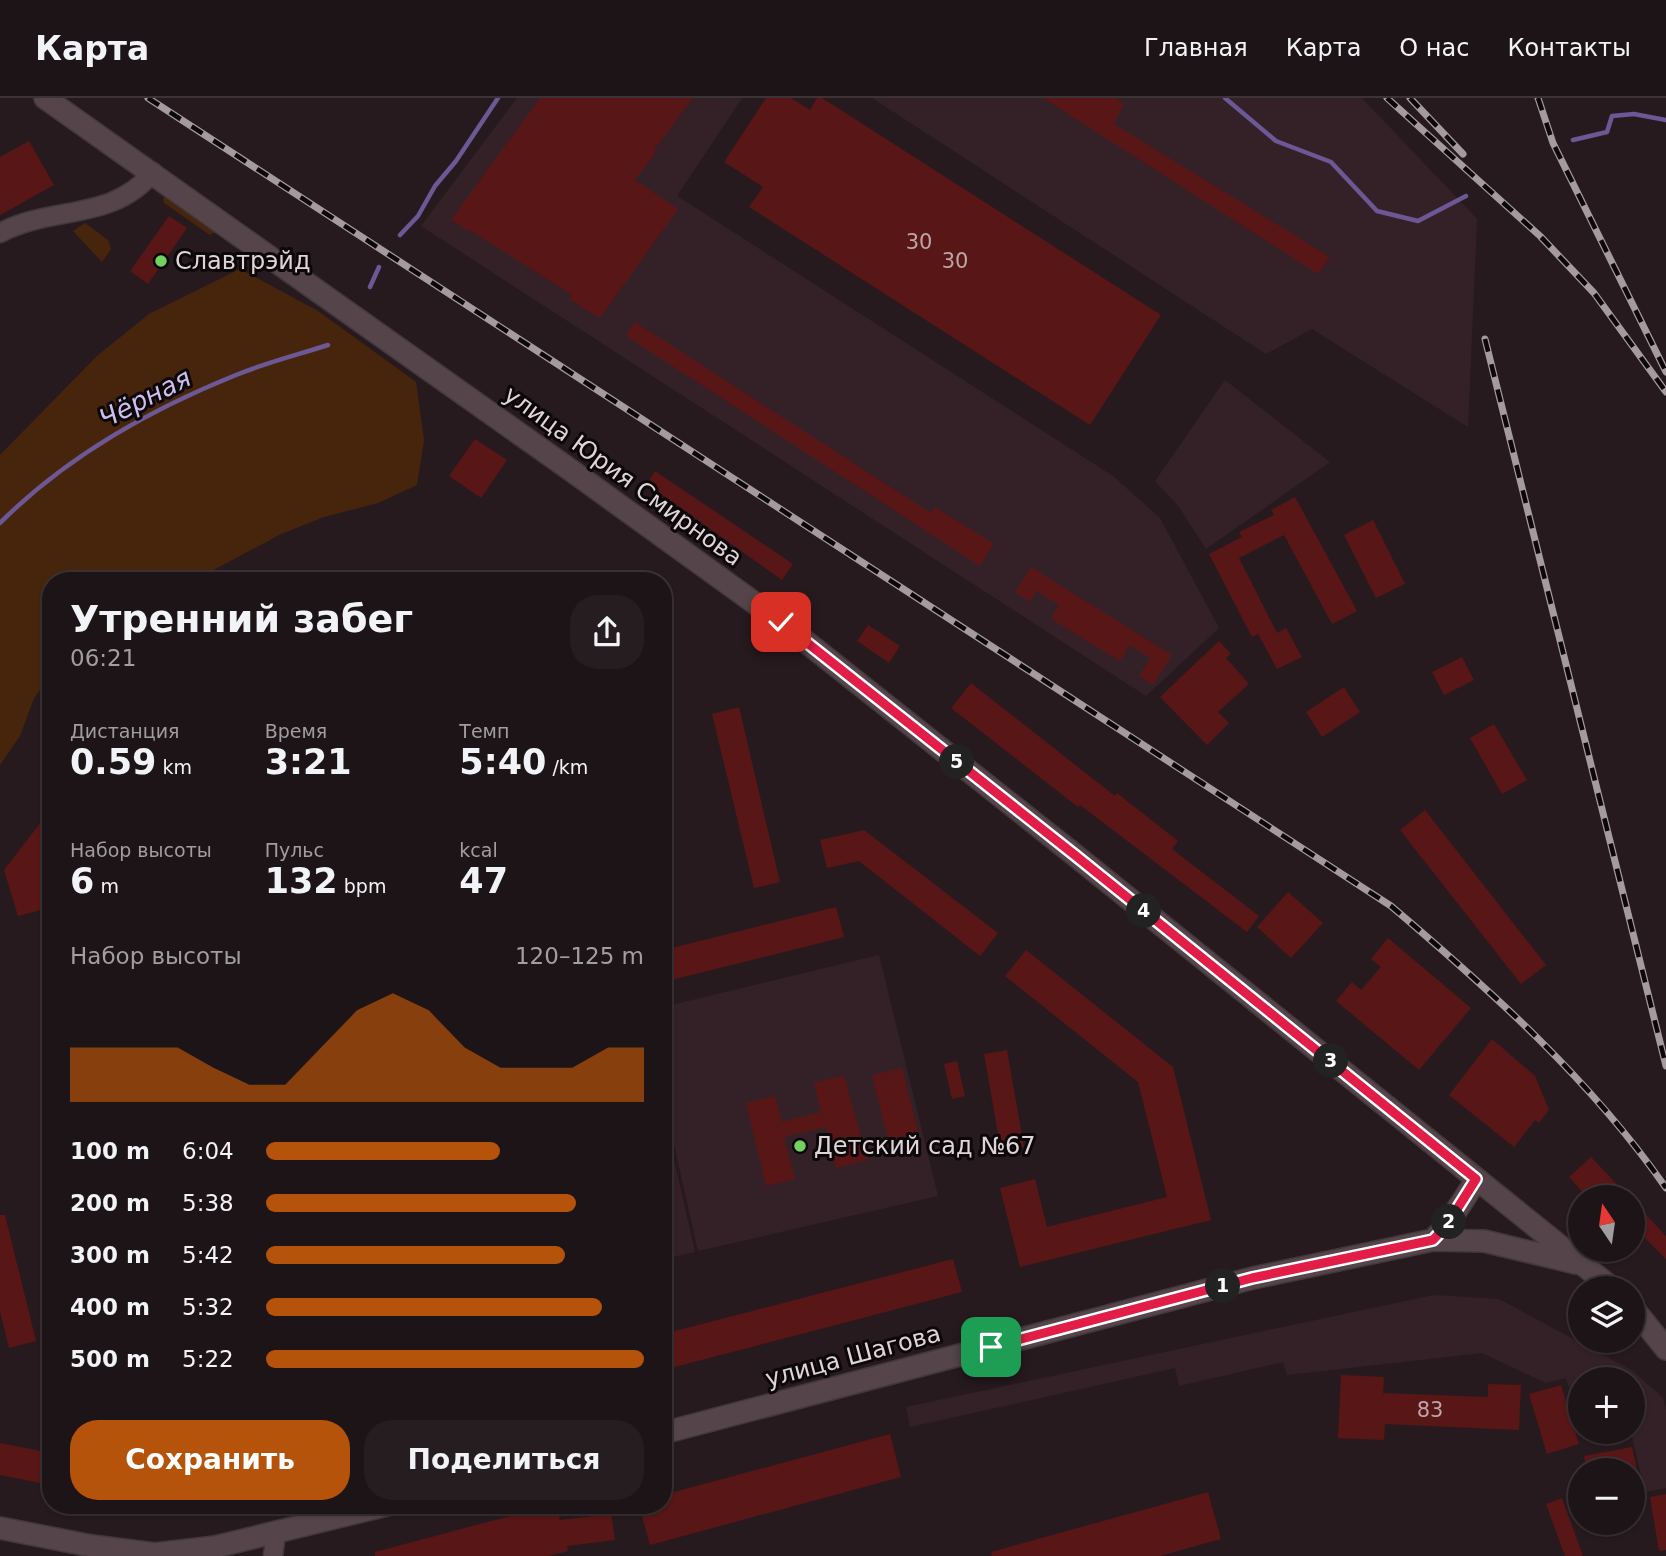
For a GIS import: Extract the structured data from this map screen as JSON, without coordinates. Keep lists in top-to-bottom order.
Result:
{
  "streets": {
    "main road": ["улица Юрия Смирнова", "улица Шагова"]
  },
  "crossings": [
    ["улица Юрия Смирнова", "улица Шагова"]
  ],
  "water": ["Чёрная"],
  "places": ["Славтрэйд", "Детский сад №67"],
  "house_numbers": ["30", "30", "83"],
  "north": "top",
  "page": {
    "header": "Карта",
    "nav": [
      "Главная",
      "Карта",
      "О нас",
      "Контакты"
    ],
    "heading": ["Утренний забег", "06:21"],
    "stats": [
      ["Дистанция", "0.59 km"],
      ["Время", "3:21"],
      ["Темп", "5:40 /km"],
      ["Набор высоты", "6 m"],
      ["Пульс", "132 bpm"],
      ["kcal", "47"]
    ],
    "pins": [
      "5",
      "4",
      "3",
      "2",
      "1"
    ],
    "chart": ["Набор высоты", "120–125 m"],
    "list": [
      {
        "name": "100 m",
        "note": "6:04"
      },
      {
        "name": "200 m",
        "note": "5:38"
      },
      {
        "name": "300 m",
        "note": "5:42"
      },
      {
        "name": "400 m",
        "note": "5:32"
      },
      {
        "name": "500 m",
        "note": "5:22"
      }
    ],
    "map_buttons": ["+", "−"],
    "buttons": ["Сохранить", "Поделиться"]
  }
}
